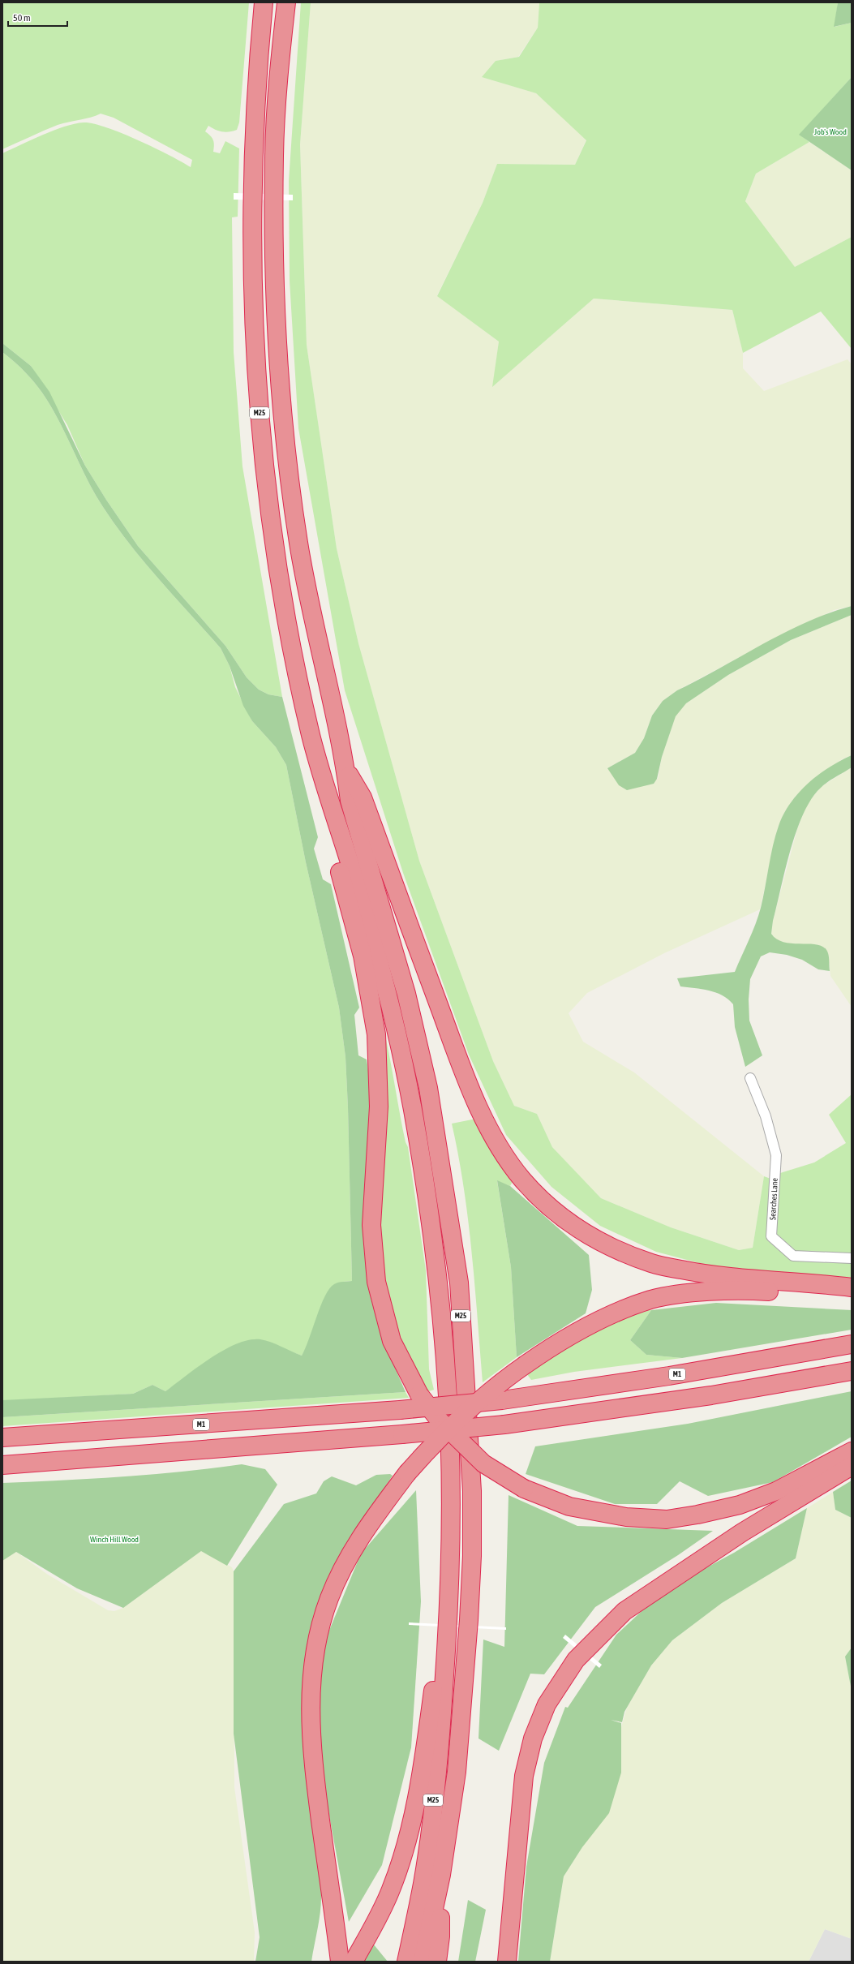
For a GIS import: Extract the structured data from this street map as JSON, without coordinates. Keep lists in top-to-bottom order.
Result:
{
  "streets": {
    "highway": ["M25", "M1"],
    "street": ["Searches Lane"]
  },
  "parks": ["Job's Wood", "Winch Hill Wood"],
  "scale_bar": "50 m"
}
